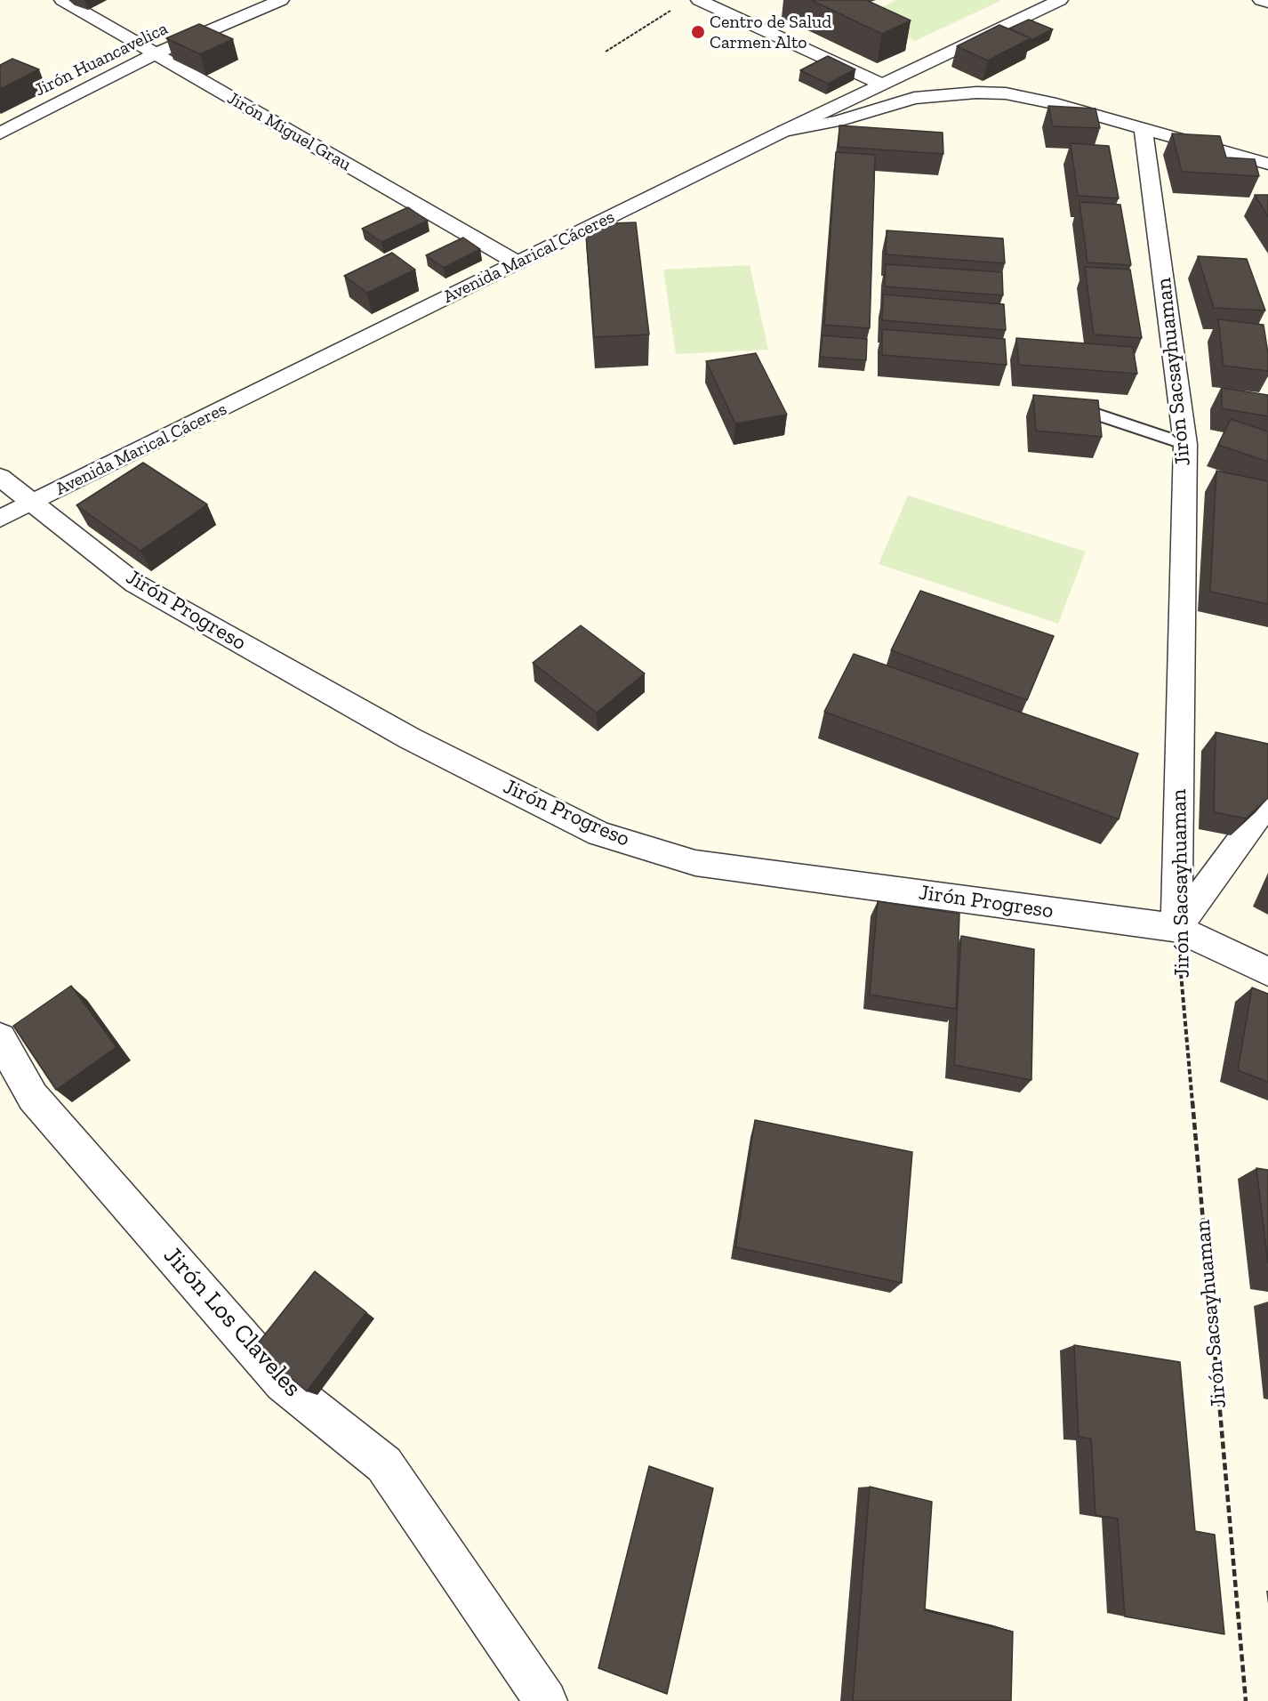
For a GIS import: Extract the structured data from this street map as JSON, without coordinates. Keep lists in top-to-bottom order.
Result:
{
  "streets": {
    "street": [
      "Jirón Huancavelica",
      "Jirón Miguel Grau",
      "Avenida Marical Cáceres",
      "Jirón Sacsayhuaman",
      "Jirón Progreso",
      "Jirón Los Claveles"
    ]
  },
  "crossings": [
    ["Jirón Huancavelica", "Jirón Miguel Grau"],
    ["Jirón Miguel Grau", "Avenida Marical Cáceres"],
    ["Avenida Marical Cáceres", "Jirón Progreso"],
    ["Jirón Sacsayhuaman", "Jirón Progreso"]
  ],
  "places": ["Centro de Salud Carmen Alto"]
}
